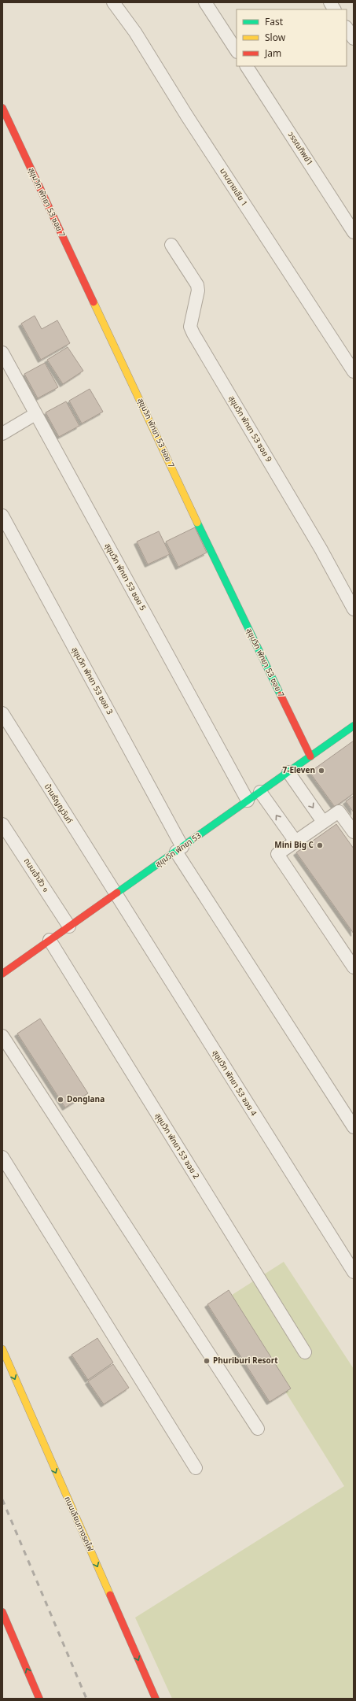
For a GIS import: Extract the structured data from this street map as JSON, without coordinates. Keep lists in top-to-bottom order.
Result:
{
  "streets": {
    "street": [
      "วรรณทิพย์1",
      "มาบยายเลีย 1",
      "สุขุมวิท พัทยา 53 ซอย 7",
      "สุขุมวิท พัทยา 53 ซอย 9",
      "สุขุมวิท พัทยา 53 ซอย 5",
      "สุขุมวิท พัทยา 53 ซอย 3",
      "บ้านธัญญวันท์",
      "สุขุมวิท พัทยา 53",
      "ถนนเจ้าสัว ๑",
      "สุขุมวิท พัทยา 53 ซอย 4",
      "สุขุมวิท พัทยา 53 ซอย 2",
      "ถนนเลียบทางรถไฟ"
    ]
  },
  "crossings": [
    ["สุขุมวิท พัทยา 53 ซอย 7", "สุขุมวิท พัทยา 53"],
    ["สุขุมวิท พัทยา 53 ซอย 5", "สุขุมวิท พัทยา 53"],
    ["สุขุมวิท พัทยา 53 ซอย 3", "สุขุมวิท พัทยา 53"],
    ["บ้านธัญญวันท์", "สุขุมวิท พัทยา 53"],
    ["บ้านธัญญวันท์", "สุขุมวิท พัทยา 53 ซอย 4"],
    ["สุขุมวิท พัทยา 53", "ถนนเจ้าสัว ๑"],
    ["สุขุมวิท พัทยา 53", "สุขุมวิท พัทยา 53 ซอย 4"],
    ["สุขุมวิท พัทยา 53", "สุขุมวิท พัทยา 53 ซอย 2"]
  ],
  "one_way": ["ถนนเลียบทางรถไฟ"],
  "places": [
    "7-Eleven",
    "Mini Big C",
    "Donglana",
    "Phuriburi Resort"
  ],
  "legend": ["Fast", "Slow", "Jam"]
}
